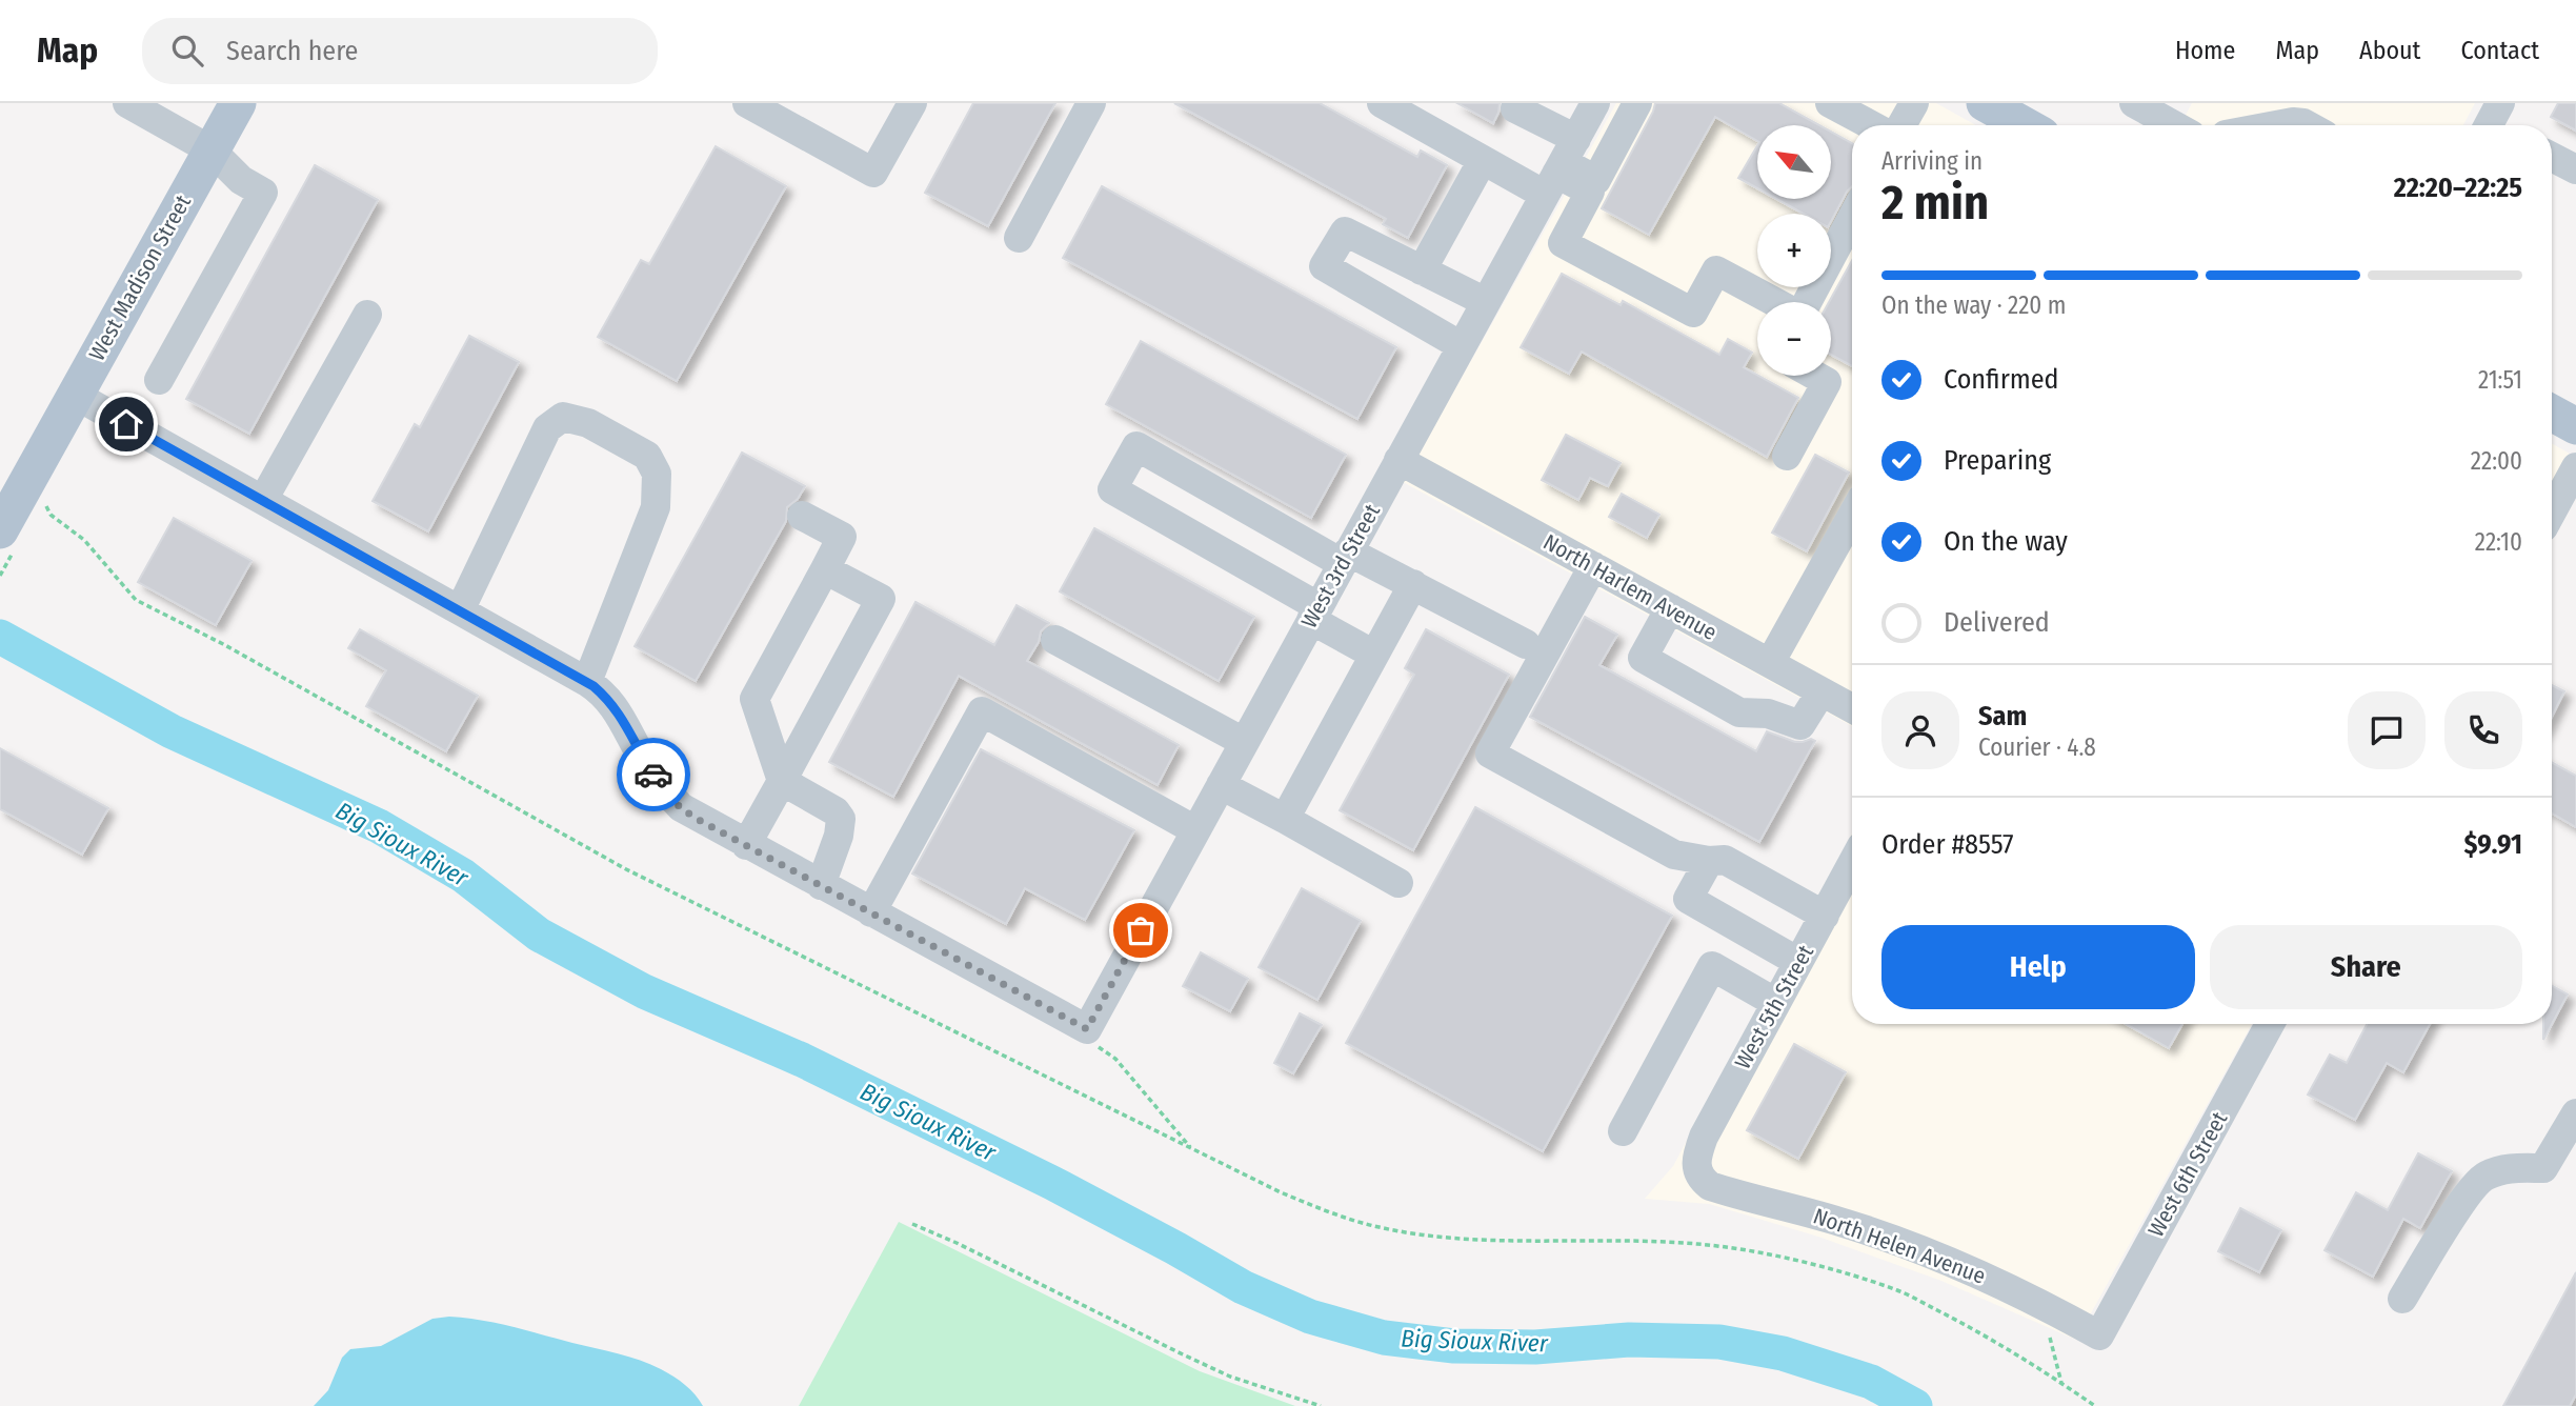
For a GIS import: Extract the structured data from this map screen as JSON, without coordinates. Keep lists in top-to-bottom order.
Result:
{
  "streets": {
    "main road": ["West Madison Street"],
    "street": [
      "West 3rd Street",
      "North Harlem Avenue",
      "West 5th Street",
      "West 6th Street",
      "North Helen Avenue"
    ]
  },
  "crossings": [
    ["West 3rd Street", "North Harlem Avenue"],
    ["West 5th Street", "North Helen Avenue"],
    ["West 6th Street", "North Helen Avenue"]
  ],
  "water": ["Big Sioux River"],
  "north": "top left",
  "page": {
    "header": "Map",
    "search": "Search here",
    "nav": [
      "Home",
      "Map",
      "About",
      "Contact"
    ],
    "map_buttons": ["+", "−"],
    "heading": ["2 min", "Arriving in", "22:20–22:25"],
    "panel": [
      "Sam",
      "Courier · 4.8",
      "Order #8557",
      "$9.91"
    ],
    "bar": "On the way · 220 m",
    "list": [
      ["Confirmed", "21:51"],
      ["Preparing", "22:00"],
      ["On the way", "22:10"],
      "Delivered"
    ],
    "buttons": ["Help", "Share"]
  }
}
